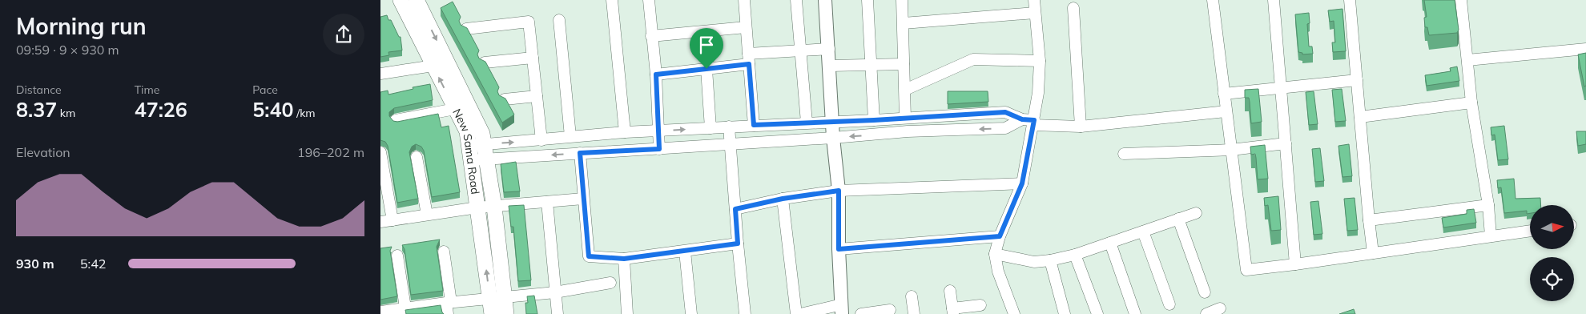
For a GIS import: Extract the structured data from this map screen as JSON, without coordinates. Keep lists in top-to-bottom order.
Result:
{
  "streets": {
    "main road": ["New Sama Road"]
  },
  "north": "right",
  "page": {
    "heading": ["Morning run", "09:59 · 9 × 930 m"],
    "stats": [
      ["Distance", "8.37 km"],
      ["Time", "47:26"],
      ["Pace", "5:40 /km"]
    ],
    "chart": ["Elevation", "196–202 m"],
    "list": [
      {
        "name": "930 m",
        "note": "5:42"
      }
    ]
  }
}
